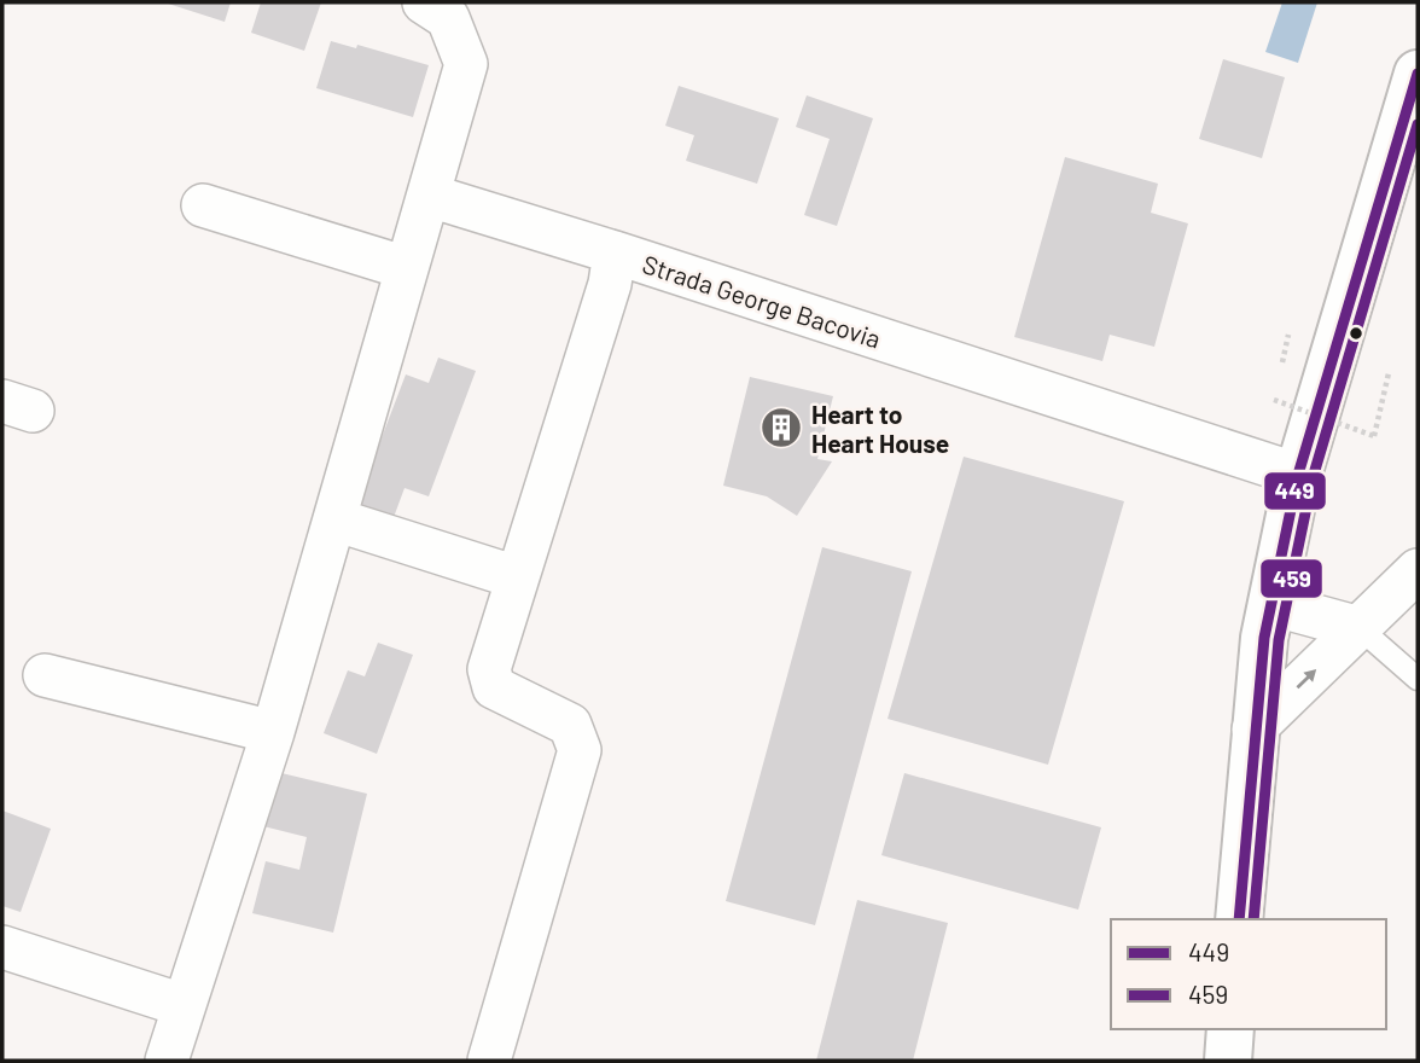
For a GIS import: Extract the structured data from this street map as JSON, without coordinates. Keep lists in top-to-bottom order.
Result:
{
  "streets": {
    "street": ["Strada George Bacovia"]
  },
  "places": {
    "building": ["Heart to Heart House"]
  },
  "lines": ["transit line 449", "transit line 459"],
  "legend": ["449", "459"]
}
